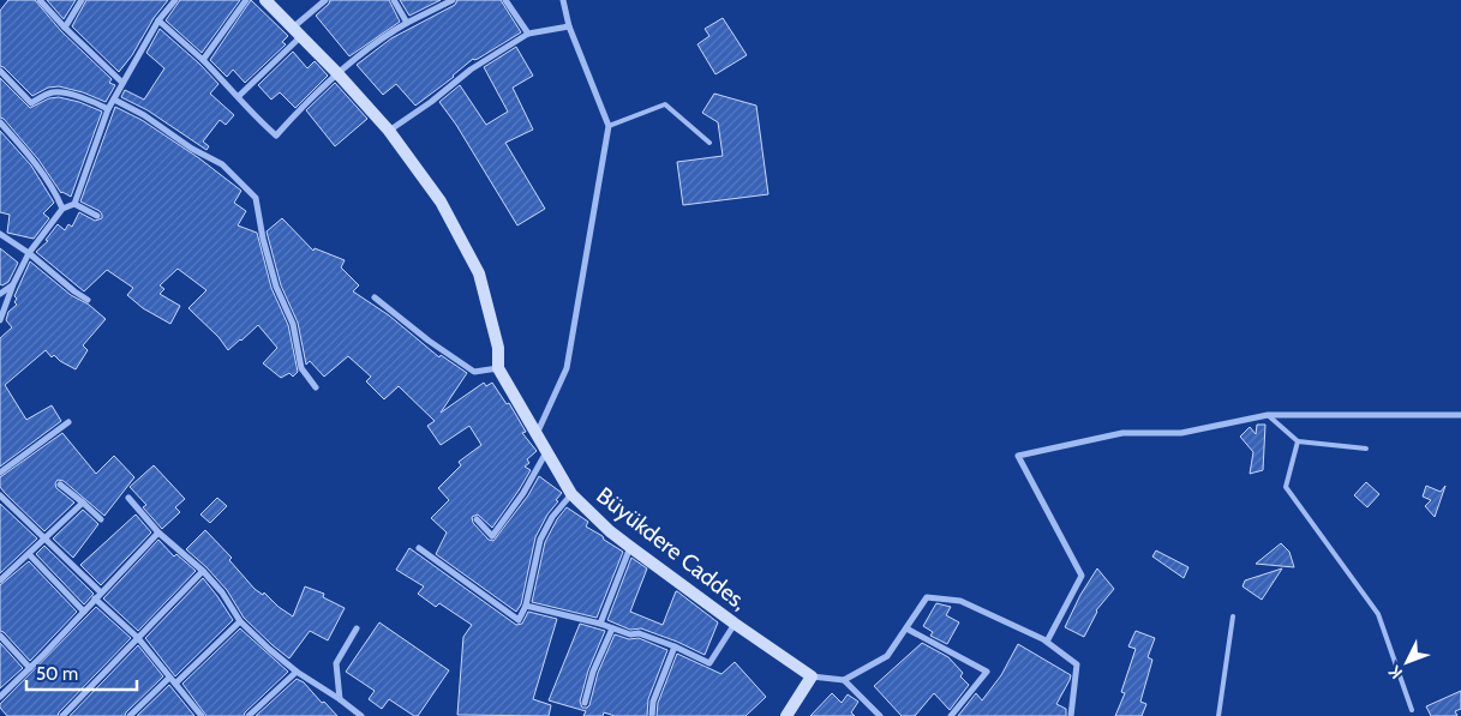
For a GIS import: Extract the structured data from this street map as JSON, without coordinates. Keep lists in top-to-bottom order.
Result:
{
  "streets": {
    "street": ["Büyükdere Caddes,"]
  },
  "scale_bar": "50 m",
  "north": "bottom left"
}
